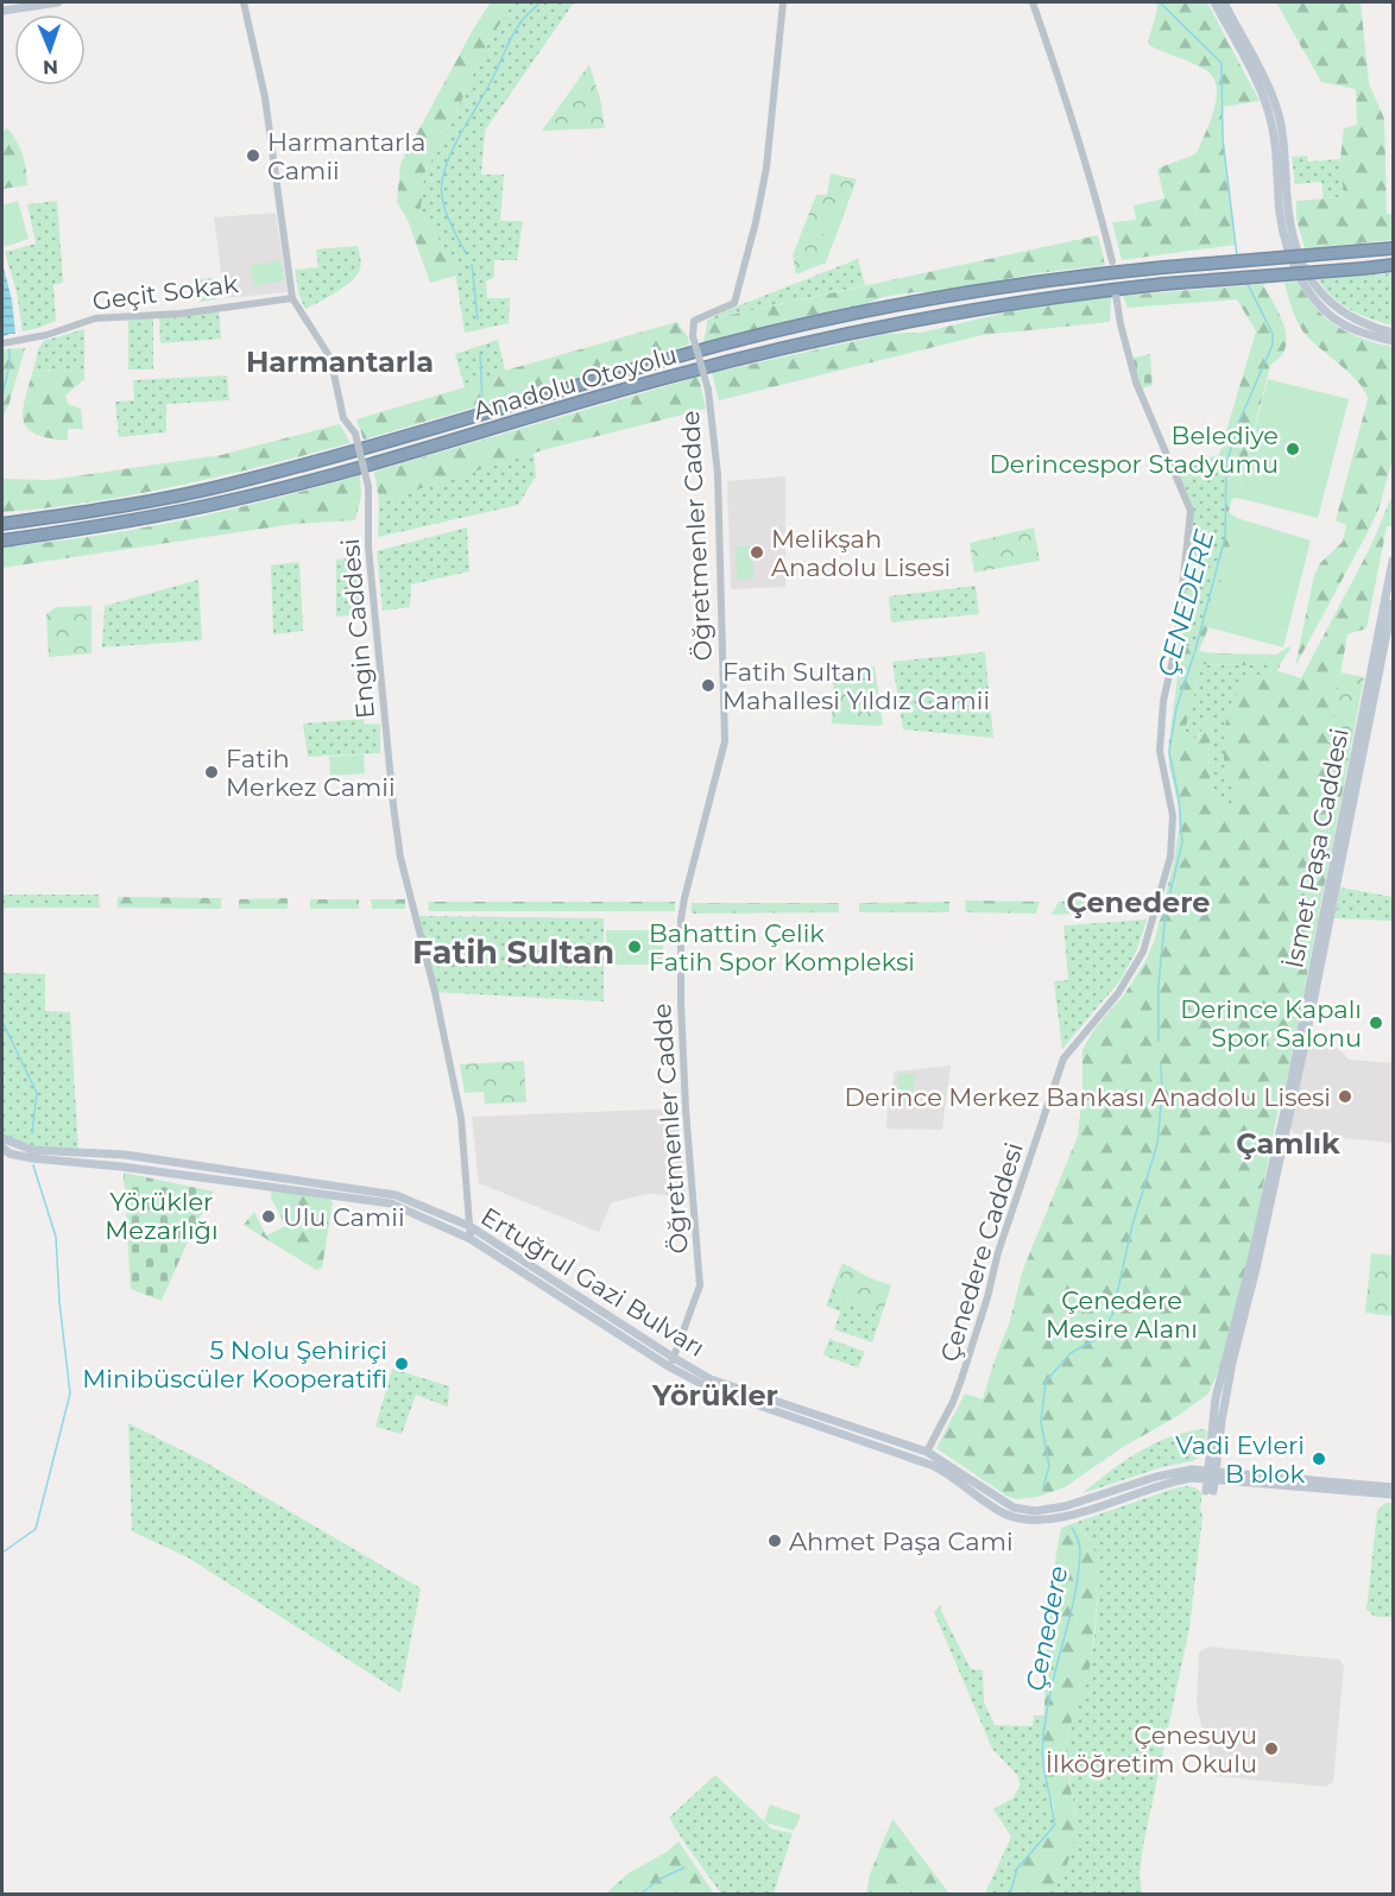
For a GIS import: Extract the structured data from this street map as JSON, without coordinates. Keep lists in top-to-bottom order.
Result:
{
  "streets": {
    "highway": ["Anadolu Otoyolu"],
    "main road": ["İsmet Paşa Caddesi", "Ertuğrul Gazi Bulvarı"],
    "street": [
      "Geçit Sokak",
      "Öğretmenler Cadde",
      "Engin Caddesi",
      "Çenedere Caddesi"
    ]
  },
  "crossings": [
    ["Geçit Sokak", "Engin Caddesi"],
    ["Öğretmenler Cadde", "Ertuğrul Gazi Bulvarı"],
    ["Engin Caddesi", "Ertuğrul Gazi Bulvarı"],
    ["İsmet Paşa Caddesi", "Ertuğrul Gazi Bulvarı"],
    ["Çenedere Caddesi", "Ertuğrul Gazi Bulvarı"]
  ],
  "districts": [
    "Harmantarla",
    "Çenedere",
    "Fatih Sultan",
    "Çamlık",
    "Yörükler"
  ],
  "water": ["ÇENEDERE", "Çenedere"],
  "parks": ["Yörükler Mezarlığı", "Çenedere Mesire Alanı"],
  "places": [
    "Harmantarla Camii",
    "Belediye Derincespor Stadyumu",
    "Melikşah Anadolu Lisesi",
    "Fatih Sultan Mahallesi Yıldız Camii",
    "Fatih Merkez Camii",
    "Bahattin Çelik Fatih Spor Kompleksi",
    "Derince Kapalı Spor Salonu",
    "Derince Merkez Bankası Anadolu Lisesi",
    "Ulu Camii",
    "5 Nolu Şehiriçi Minibüscüler Kooperatifi",
    "Vadi Evleri B blok",
    "Ahmet Paşa Cami",
    "Çenesuyu İlköğretim Okulu"
  ],
  "north": "bottom"
}
